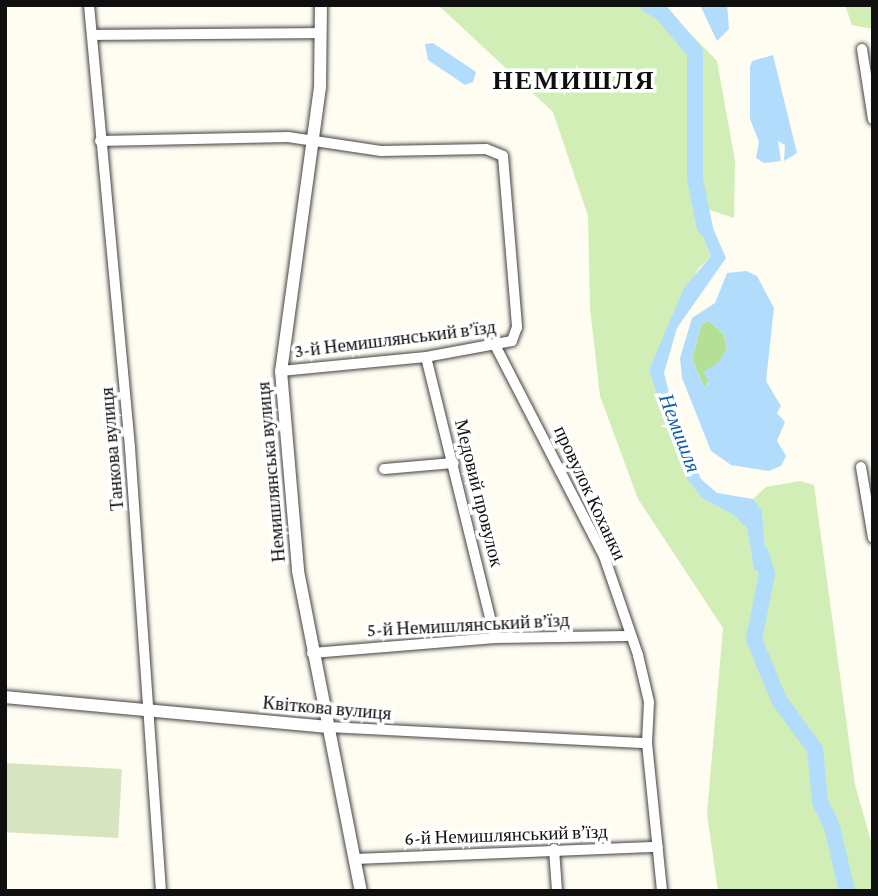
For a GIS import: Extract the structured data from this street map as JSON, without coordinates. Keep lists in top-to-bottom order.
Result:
{
  "streets": {
    "street": [
      "3-й Немишлянський в’їзд",
      "Танкова вулиця",
      "Немишлянська вулиця",
      "Медовий провулок",
      "провулок Коханки",
      "5-й Немишлянський в’їзд",
      "Квіткова вулиця",
      "6-й Немишлянський в’їзд"
    ]
  },
  "crossings": [
    ["3-й Немишлянський в’їзд", "Немишлянська вулиця"],
    ["3-й Немишлянський в’їзд", "Медовий провулок"],
    ["3-й Немишлянський в’їзд", "провулок Коханки"],
    ["Танкова вулиця", "Квіткова вулиця"],
    ["Немишлянська вулиця", "5-й Немишлянський в’їзд"],
    ["Немишлянська вулиця", "Квіткова вулиця"],
    ["Немишлянська вулиця", "6-й Немишлянський в’їзд"],
    ["Медовий провулок", "5-й Немишлянський в’їзд"],
    ["провулок Коханки", "5-й Немишлянський в’їзд"],
    ["провулок Коханки", "Квіткова вулиця"],
    ["провулок Коханки", "6-й Немишлянський в’їзд"]
  ],
  "districts": ["НЕМИШЛЯ"],
  "water": ["Немишля"]
}
